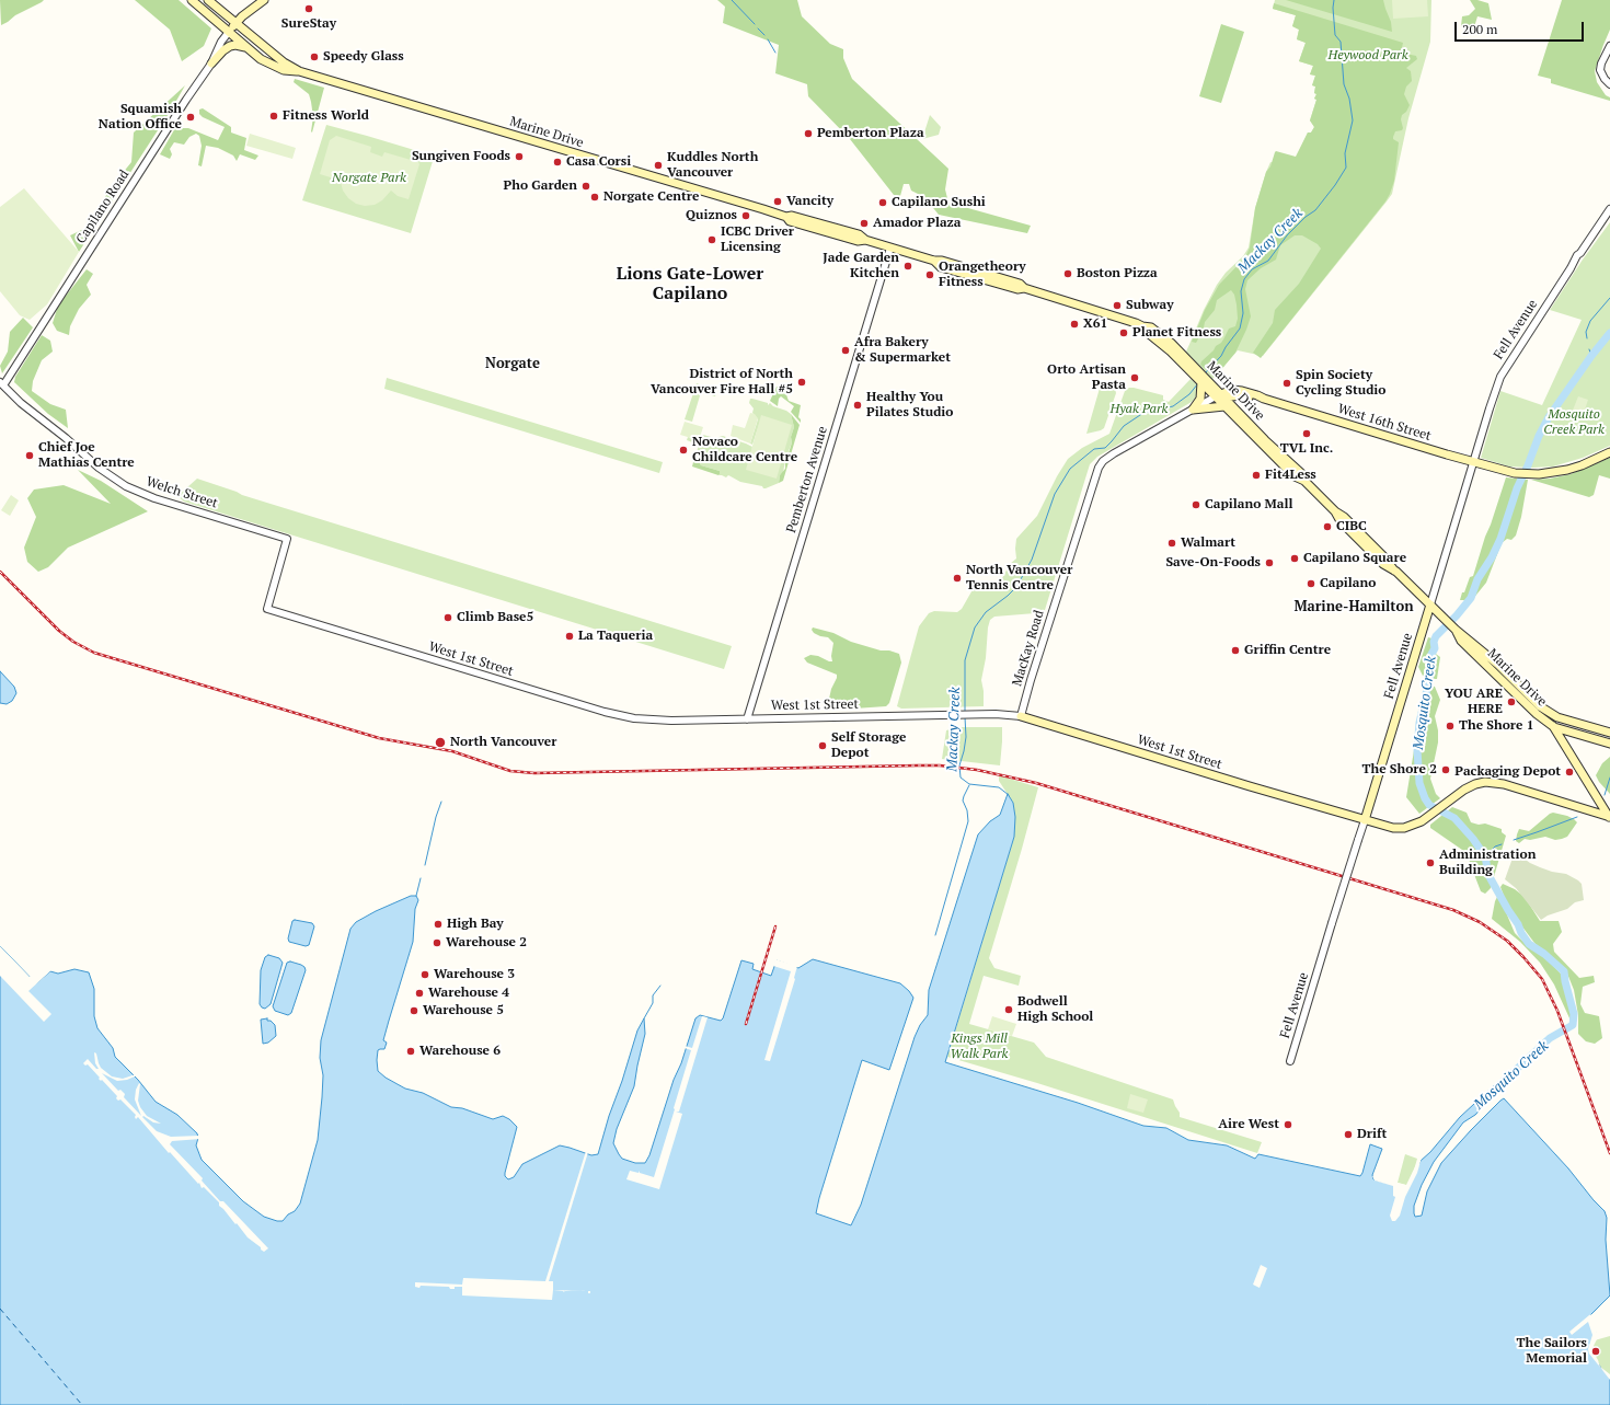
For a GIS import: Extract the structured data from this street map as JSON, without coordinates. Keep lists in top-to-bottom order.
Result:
{
  "streets": {
    "main road": [
      "Marine Drive",
      "Fell Avenue",
      "West 16th Street",
      "West 1st Street"
    ],
    "street": [
      "Capilano Road",
      "Pemberton Avenue",
      "Welch Street",
      "MacKay Road"
    ]
  },
  "crossings": [
    ["Marine Drive", "Capilano Road"],
    ["Marine Drive", "Fell Avenue"],
    ["Marine Drive", "West 16th Street"],
    ["Marine Drive", "Pemberton Avenue"],
    ["Capilano Road", "Welch Street"],
    ["Fell Avenue", "West 16th Street"],
    ["Fell Avenue", "West 1st Street"],
    ["Pemberton Avenue", "West 1st Street"],
    ["Welch Street", "West 1st Street"],
    ["MacKay Road", "West 1st Street"]
  ],
  "districts": ["Lions Gate-Lower Capilano", "Norgate", "Marine-Hamilton"],
  "water": ["Mackay Creek", "Mosquito Creek"],
  "parks": [
    "Heywood Park",
    "Norgate Park",
    "Hyak Park",
    "Mosquito Creek Park",
    "Kings Mill Walk Park"
  ],
  "places": [
    "SureStay",
    "Speedy Glass",
    "Fitness World",
    "Squamish Nation Office",
    "Pemberton Plaza",
    "Sungiven Foods",
    "Casa Corsi",
    "Kuddles North Vancouver",
    "Pho Garden",
    "Norgate Centre",
    "Vancity",
    "Capilano Sushi",
    "Quiznos",
    "Amador Plaza",
    "ICBC Driver Licensing",
    "Jade Garden Kitchen",
    "Boston Pizza",
    "Orangetheory Fitness",
    "Subway",
    "X61",
    "Planet Fitness",
    "Afra Bakery & Supermarket",
    "Orto Artisan Pasta",
    "District of North Vancouver Fire Hall #5",
    "Spin Society Cycling Studio",
    "Healthy You Pilates Studio",
    "TVL Inc.",
    "Novaco Childcare Centre",
    "Chief Joe Mathias Centre",
    "Fit4Less",
    "Capilano Mall",
    "CIBC",
    "Walmart",
    "Capilano Square",
    "Save-On-Foods",
    "North Vancouver Tennis Centre",
    "Capilano",
    "Climb Base5",
    "La Taqueria",
    "Griffin Centre",
    "YOU ARE HERE",
    "The Shore 1",
    "North Vancouver",
    "Self Storage Depot",
    "The Shore 2",
    "Packaging Depot",
    "Administration Building",
    "High Bay",
    "Warehouse 2",
    "Warehouse 3",
    "Warehouse 4",
    "Bodwell High School",
    "Warehouse 5",
    "Warehouse 6",
    "Aire West",
    "Drift",
    "The Sailors Memorial"
  ],
  "scale_bar": "200 m"
}
